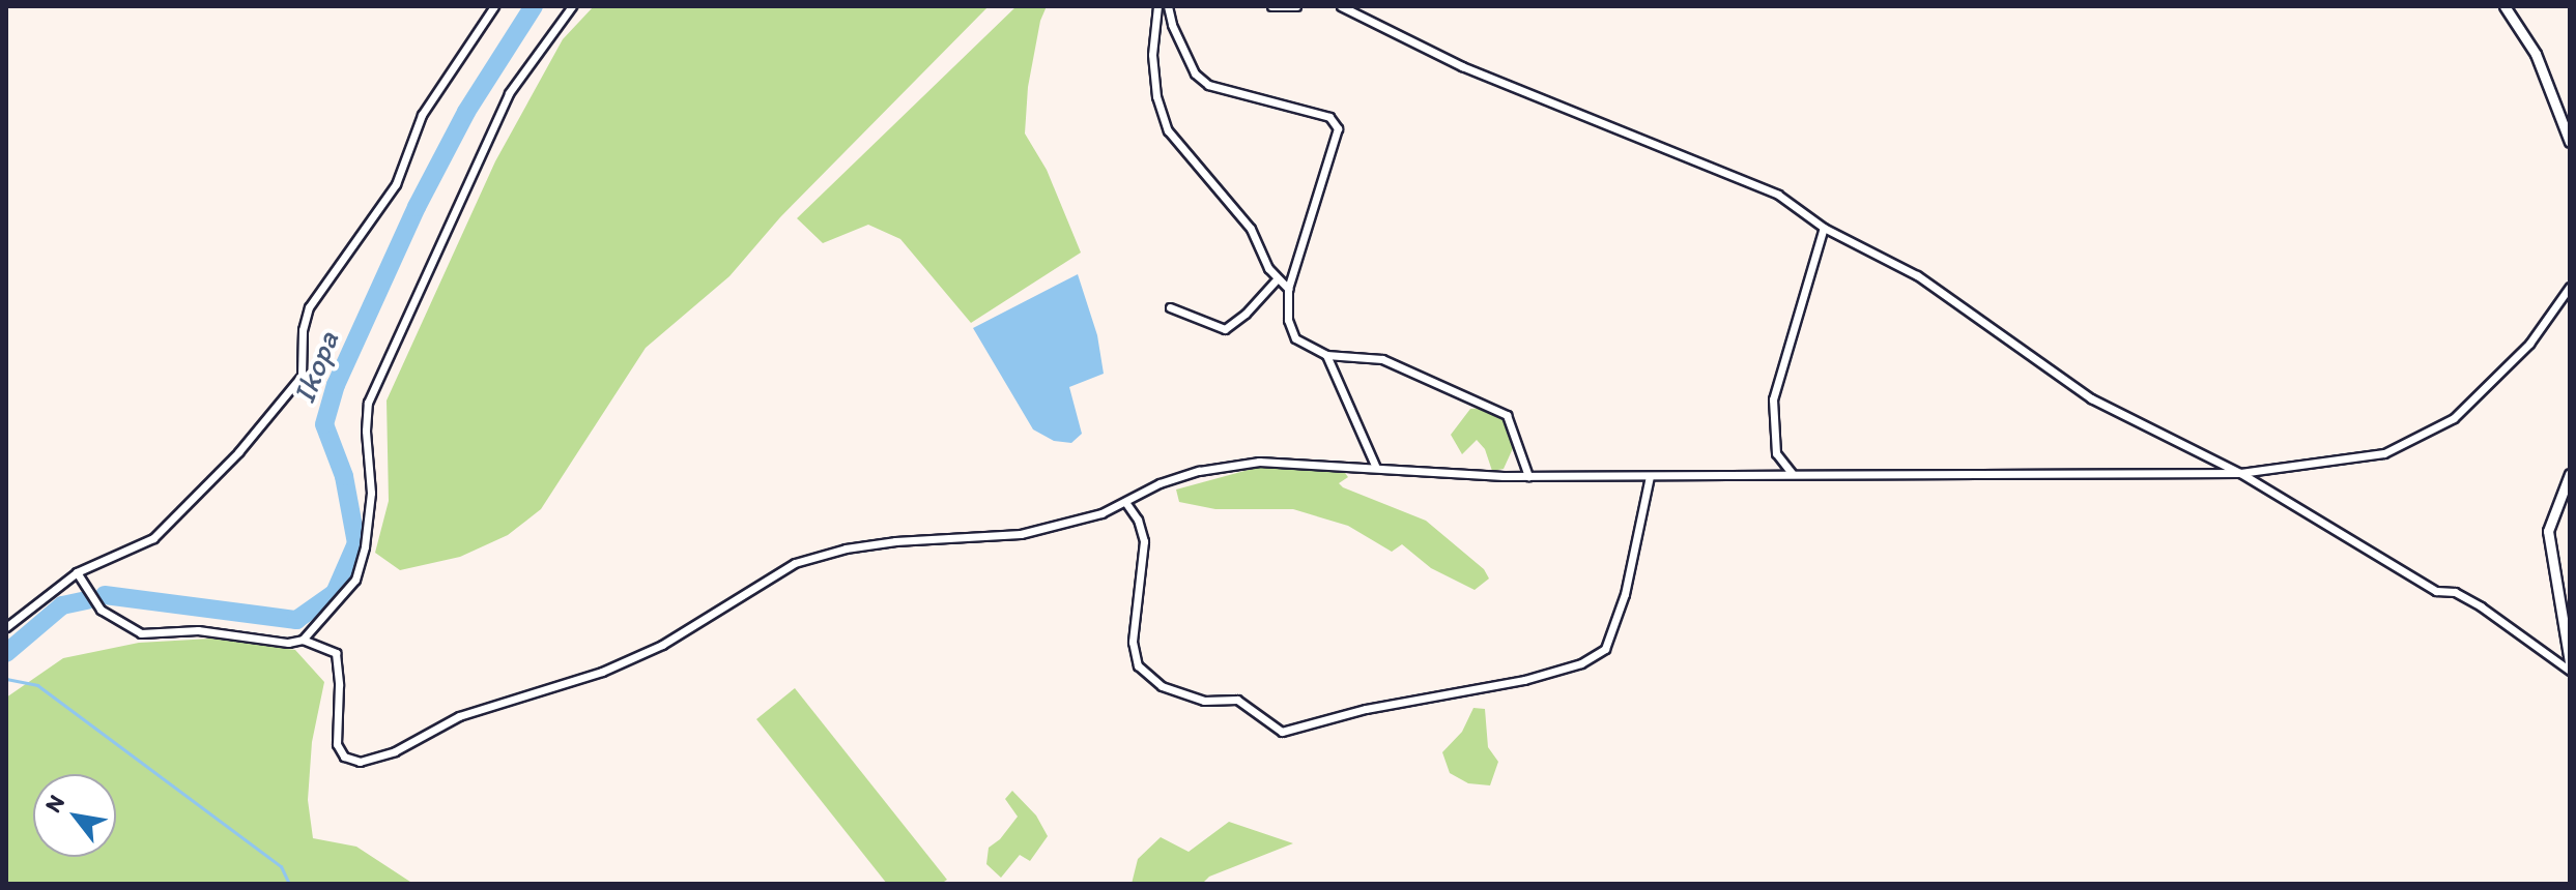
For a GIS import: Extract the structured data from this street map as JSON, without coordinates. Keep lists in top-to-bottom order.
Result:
{
  "water": ["Ikopa"],
  "north": "top left"
}
